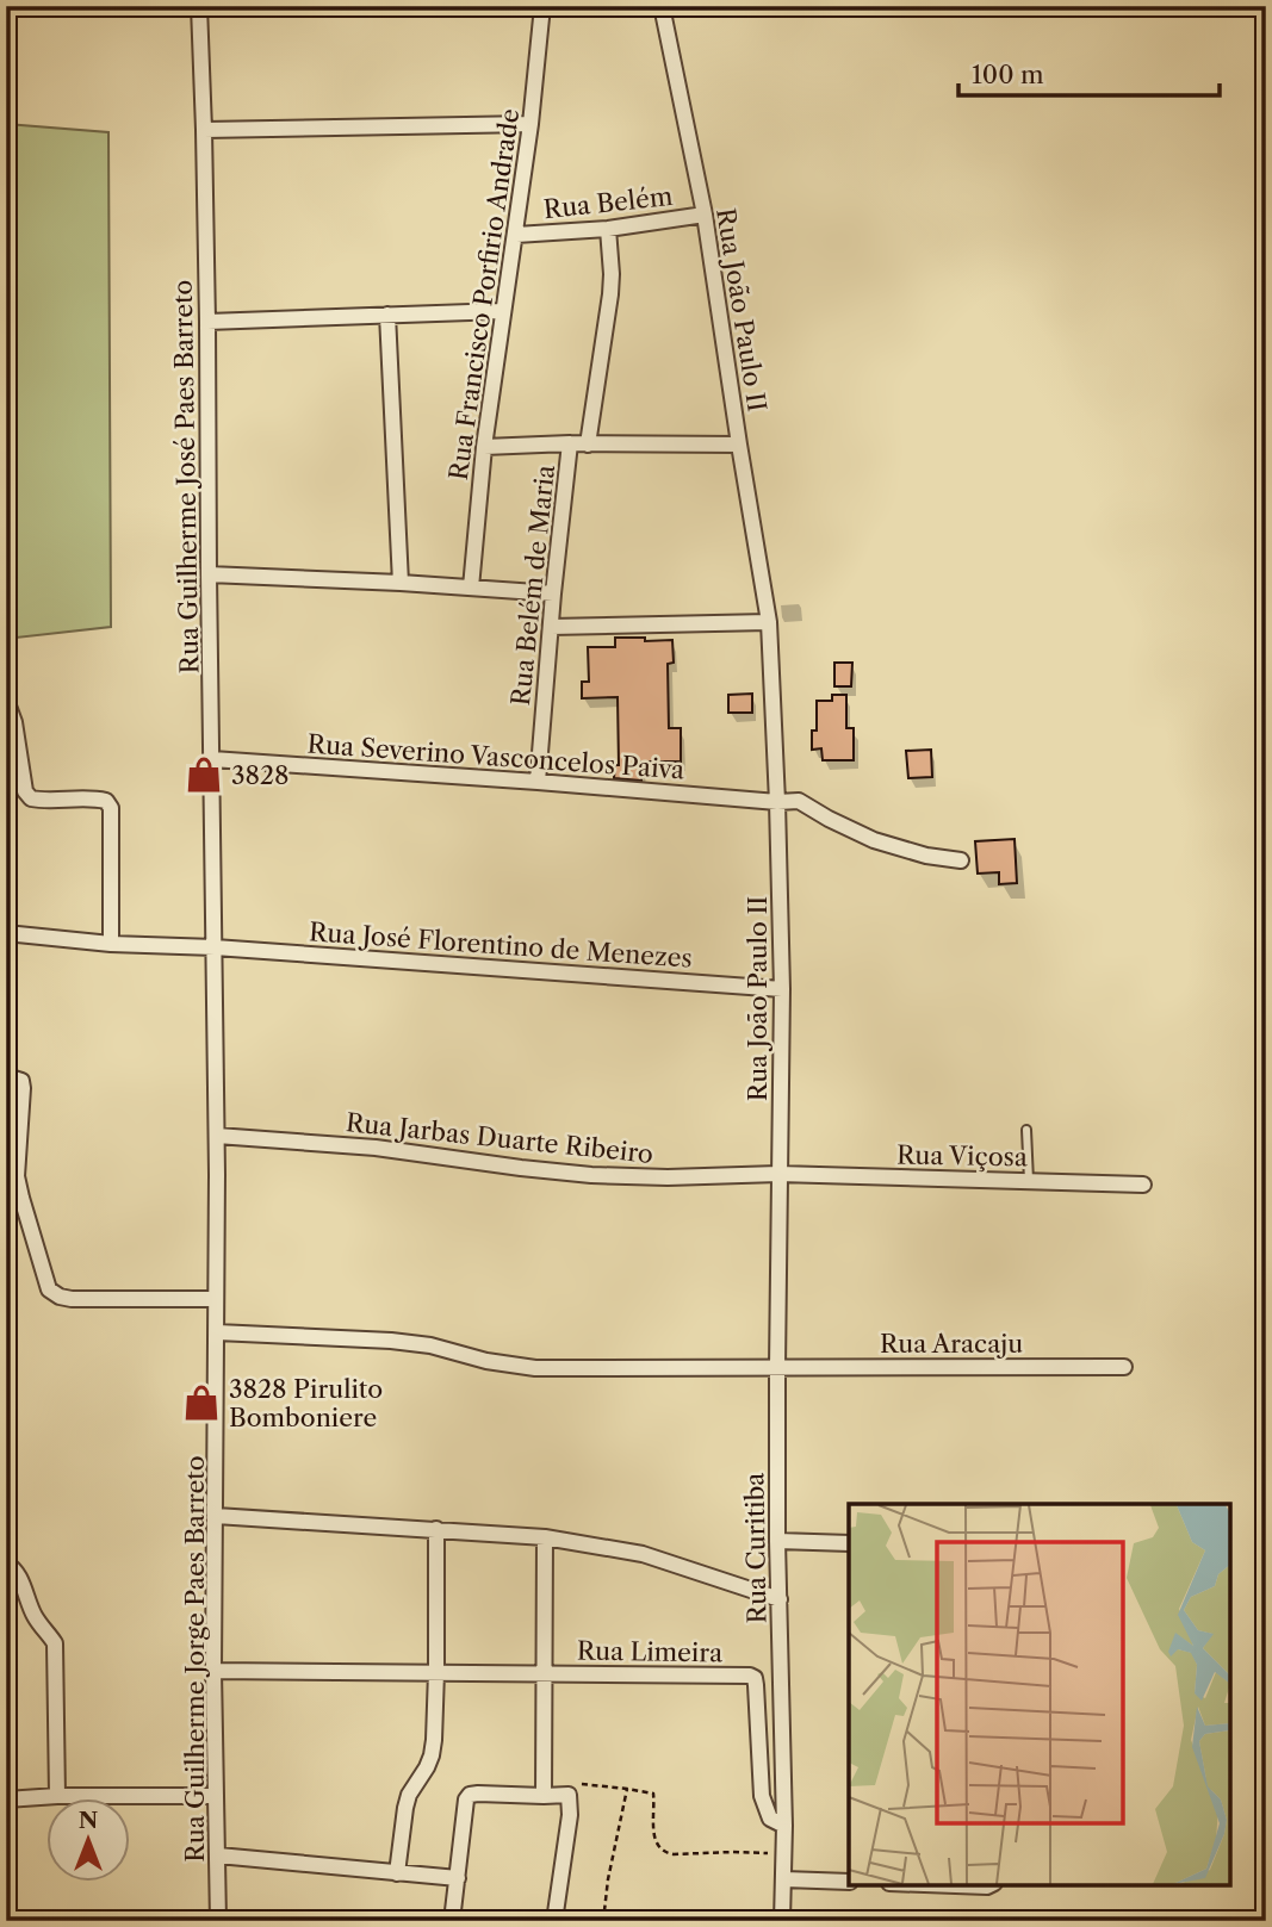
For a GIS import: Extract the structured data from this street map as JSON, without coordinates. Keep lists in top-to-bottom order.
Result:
{
  "streets": {
    "street": [
      "Rua Belém",
      "Rua Francisco Porfirio Andrade",
      "Rua João Paulo II",
      "Rua Guilherme José Paes Barreto",
      "Rua Belém de Maria",
      "Rua Severino Vasconcelos Paiva",
      "Rua José Florentino de Menezes",
      "Rua Jarbas Duarte Ribeiro",
      "Rua Viçosa",
      "Rua Aracaju",
      "Rua Curitiba",
      "Rua Limeira",
      "Rua Guilherme Jorge Paes Barreto"
    ]
  },
  "crossings": [
    ["Rua Belém", "Rua Francisco Porfirio Andrade"],
    ["Rua Belém", "Rua João Paulo II"],
    ["Rua Belém", "Rua Belém de Maria"],
    ["Rua Francisco Porfirio Andrade", "Rua Belém de Maria"],
    ["Rua João Paulo II", "Rua Belém de Maria"],
    ["Rua João Paulo II", "Rua Severino Vasconcelos Paiva"],
    ["Rua João Paulo II", "Rua José Florentino de Menezes"],
    ["Rua João Paulo II", "Rua Jarbas Duarte Ribeiro"],
    ["Rua João Paulo II", "Rua Viçosa"],
    ["Rua João Paulo II", "Rua Curitiba"],
    ["Rua Guilherme José Paes Barreto", "Rua Severino Vasconcelos Paiva"],
    ["Rua Guilherme José Paes Barreto", "Rua José Florentino de Menezes"],
    ["Rua Guilherme José Paes Barreto", "Rua Guilherme Jorge Paes Barreto"],
    ["Rua Belém de Maria", "Rua Severino Vasconcelos Paiva"],
    ["Rua José Florentino de Menezes", "Rua Guilherme Jorge Paes Barreto"],
    ["Rua Jarbas Duarte Ribeiro", "Rua Viçosa"],
    ["Rua Jarbas Duarte Ribeiro", "Rua Curitiba"],
    ["Rua Jarbas Duarte Ribeiro", "Rua Guilherme Jorge Paes Barreto"],
    ["Rua Viçosa", "Rua Curitiba"],
    ["Rua Aracaju", "Rua Curitiba"],
    ["Rua Aracaju", "Rua Guilherme Jorge Paes Barreto"],
    ["Rua Curitiba", "Rua Limeira"],
    ["Rua Limeira", "Rua Guilherme Jorge Paes Barreto"]
  ],
  "places": {
    "shop": ["3828", "3828 Pirulito Bomboniere"]
  },
  "scale_bar": "100 m",
  "north": "top"
}
